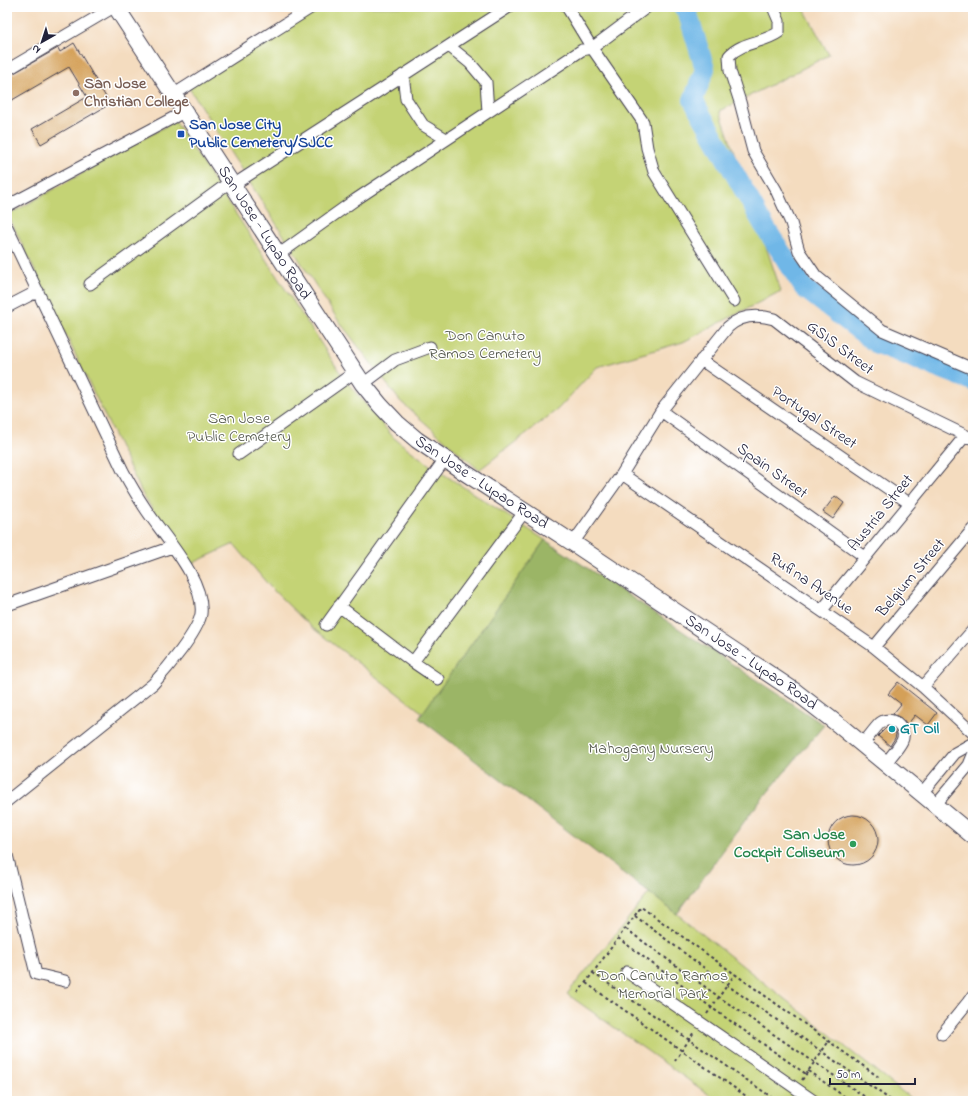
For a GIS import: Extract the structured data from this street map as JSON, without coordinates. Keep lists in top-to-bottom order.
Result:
{
  "streets": {
    "highway": ["San Jose - Lupao Road"],
    "street": [
      "GSIS Street",
      "Portugal Street",
      "Spain Street",
      "Austria Street",
      "Belgium Street",
      "Rufina Avenue"
    ]
  },
  "crossings": [
    ["GSIS Street", "Portugal Street"],
    ["GSIS Street", "Austria Street"],
    ["Portugal Street", "Austria Street"],
    ["Spain Street", "Austria Street"],
    ["Austria Street", "Rufina Avenue"],
    ["Belgium Street", "Rufina Avenue"]
  ],
  "parks": [
    "Don Canuto Ramos Cemetery",
    "San Jose Public Cemetery",
    "Mahogany Nursery",
    "Don Canuto Ramos Memorial Park"
  ],
  "places": {
    "other": ["San Jose Christian College", "GT Oil", "San Jose Cockpit Coliseum"],
    "transit": ["San Jose City Public Cemetery/SJCC"]
  },
  "scale_bar": "50 m",
  "north": "bottom left"
}
